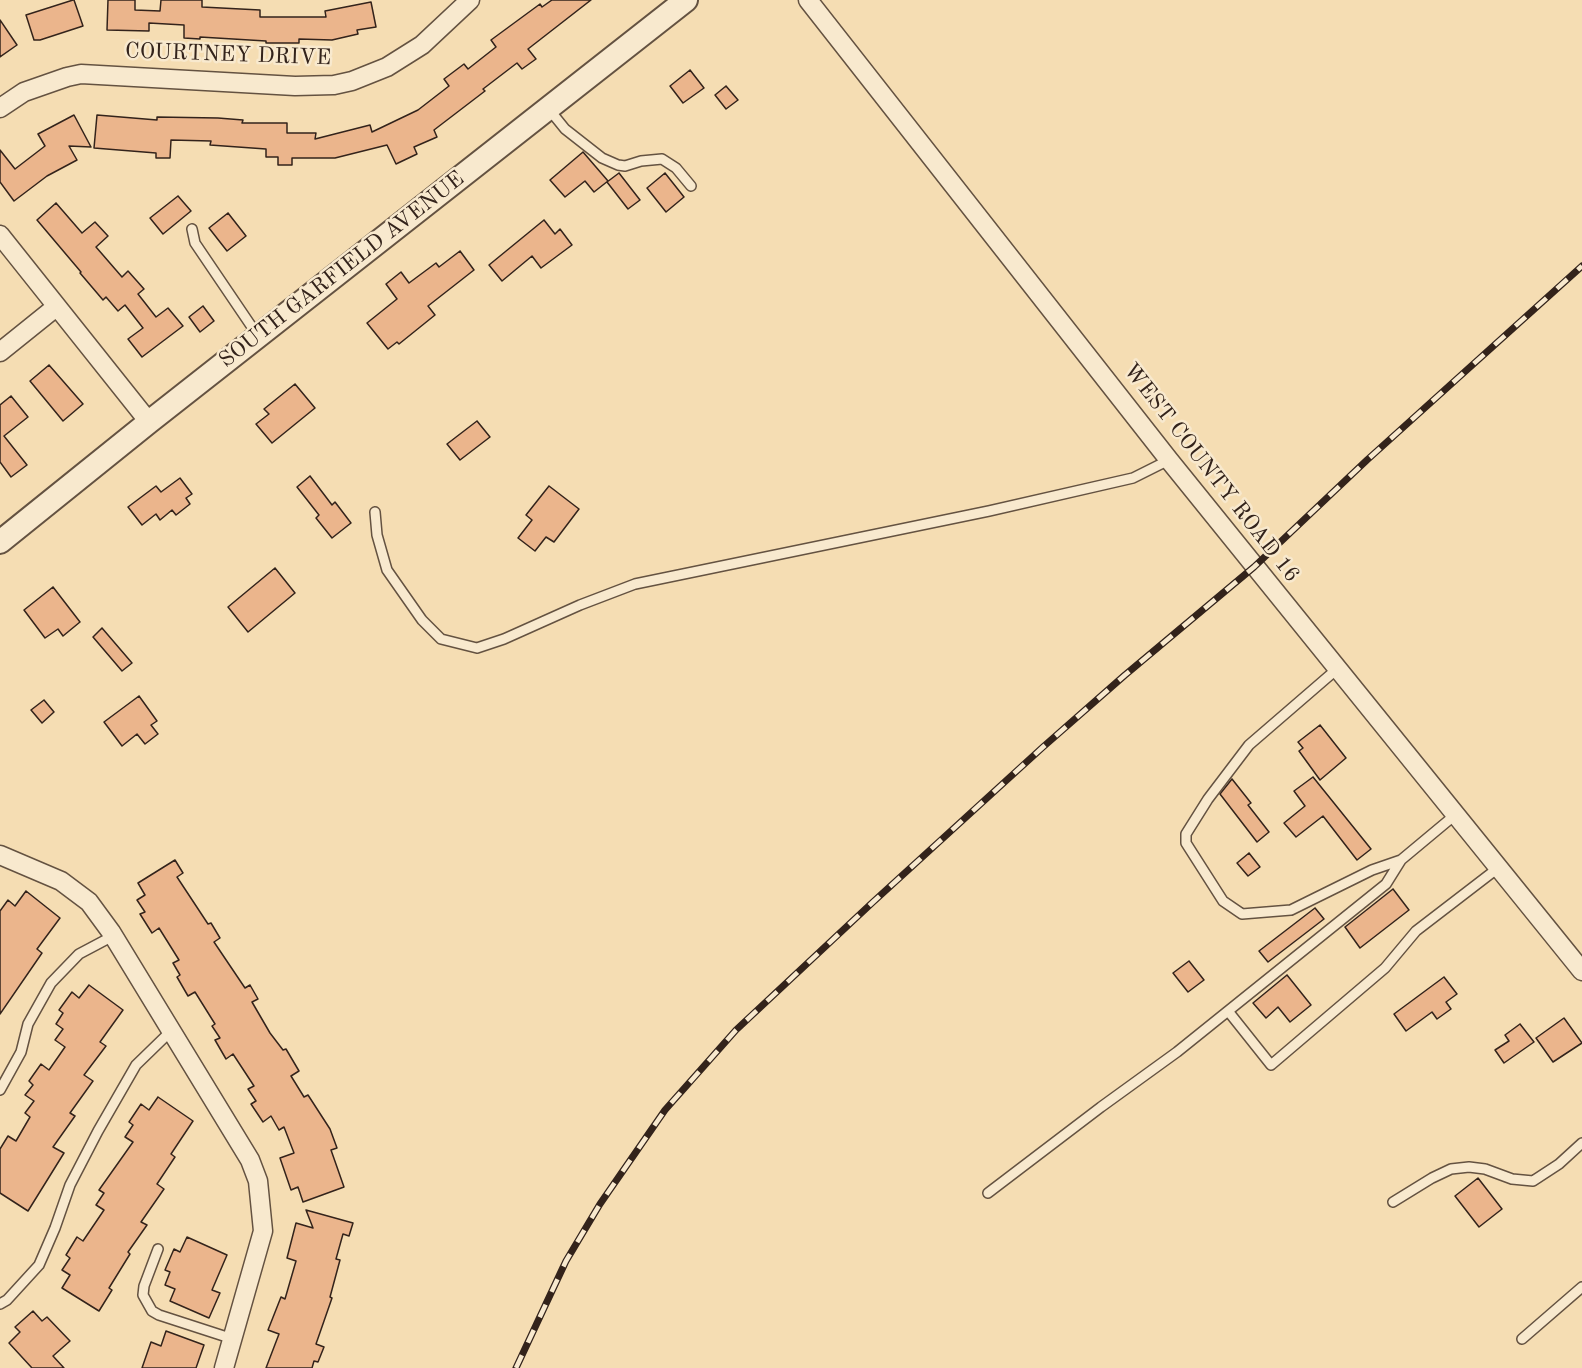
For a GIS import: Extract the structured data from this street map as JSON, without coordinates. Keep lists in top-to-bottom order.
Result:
{
  "streets": {
    "street": ["COURTNEY DRIVE", "SOUTH GARFIELD AVENUE", "WEST COUNTY ROAD 16"]
  }
}
